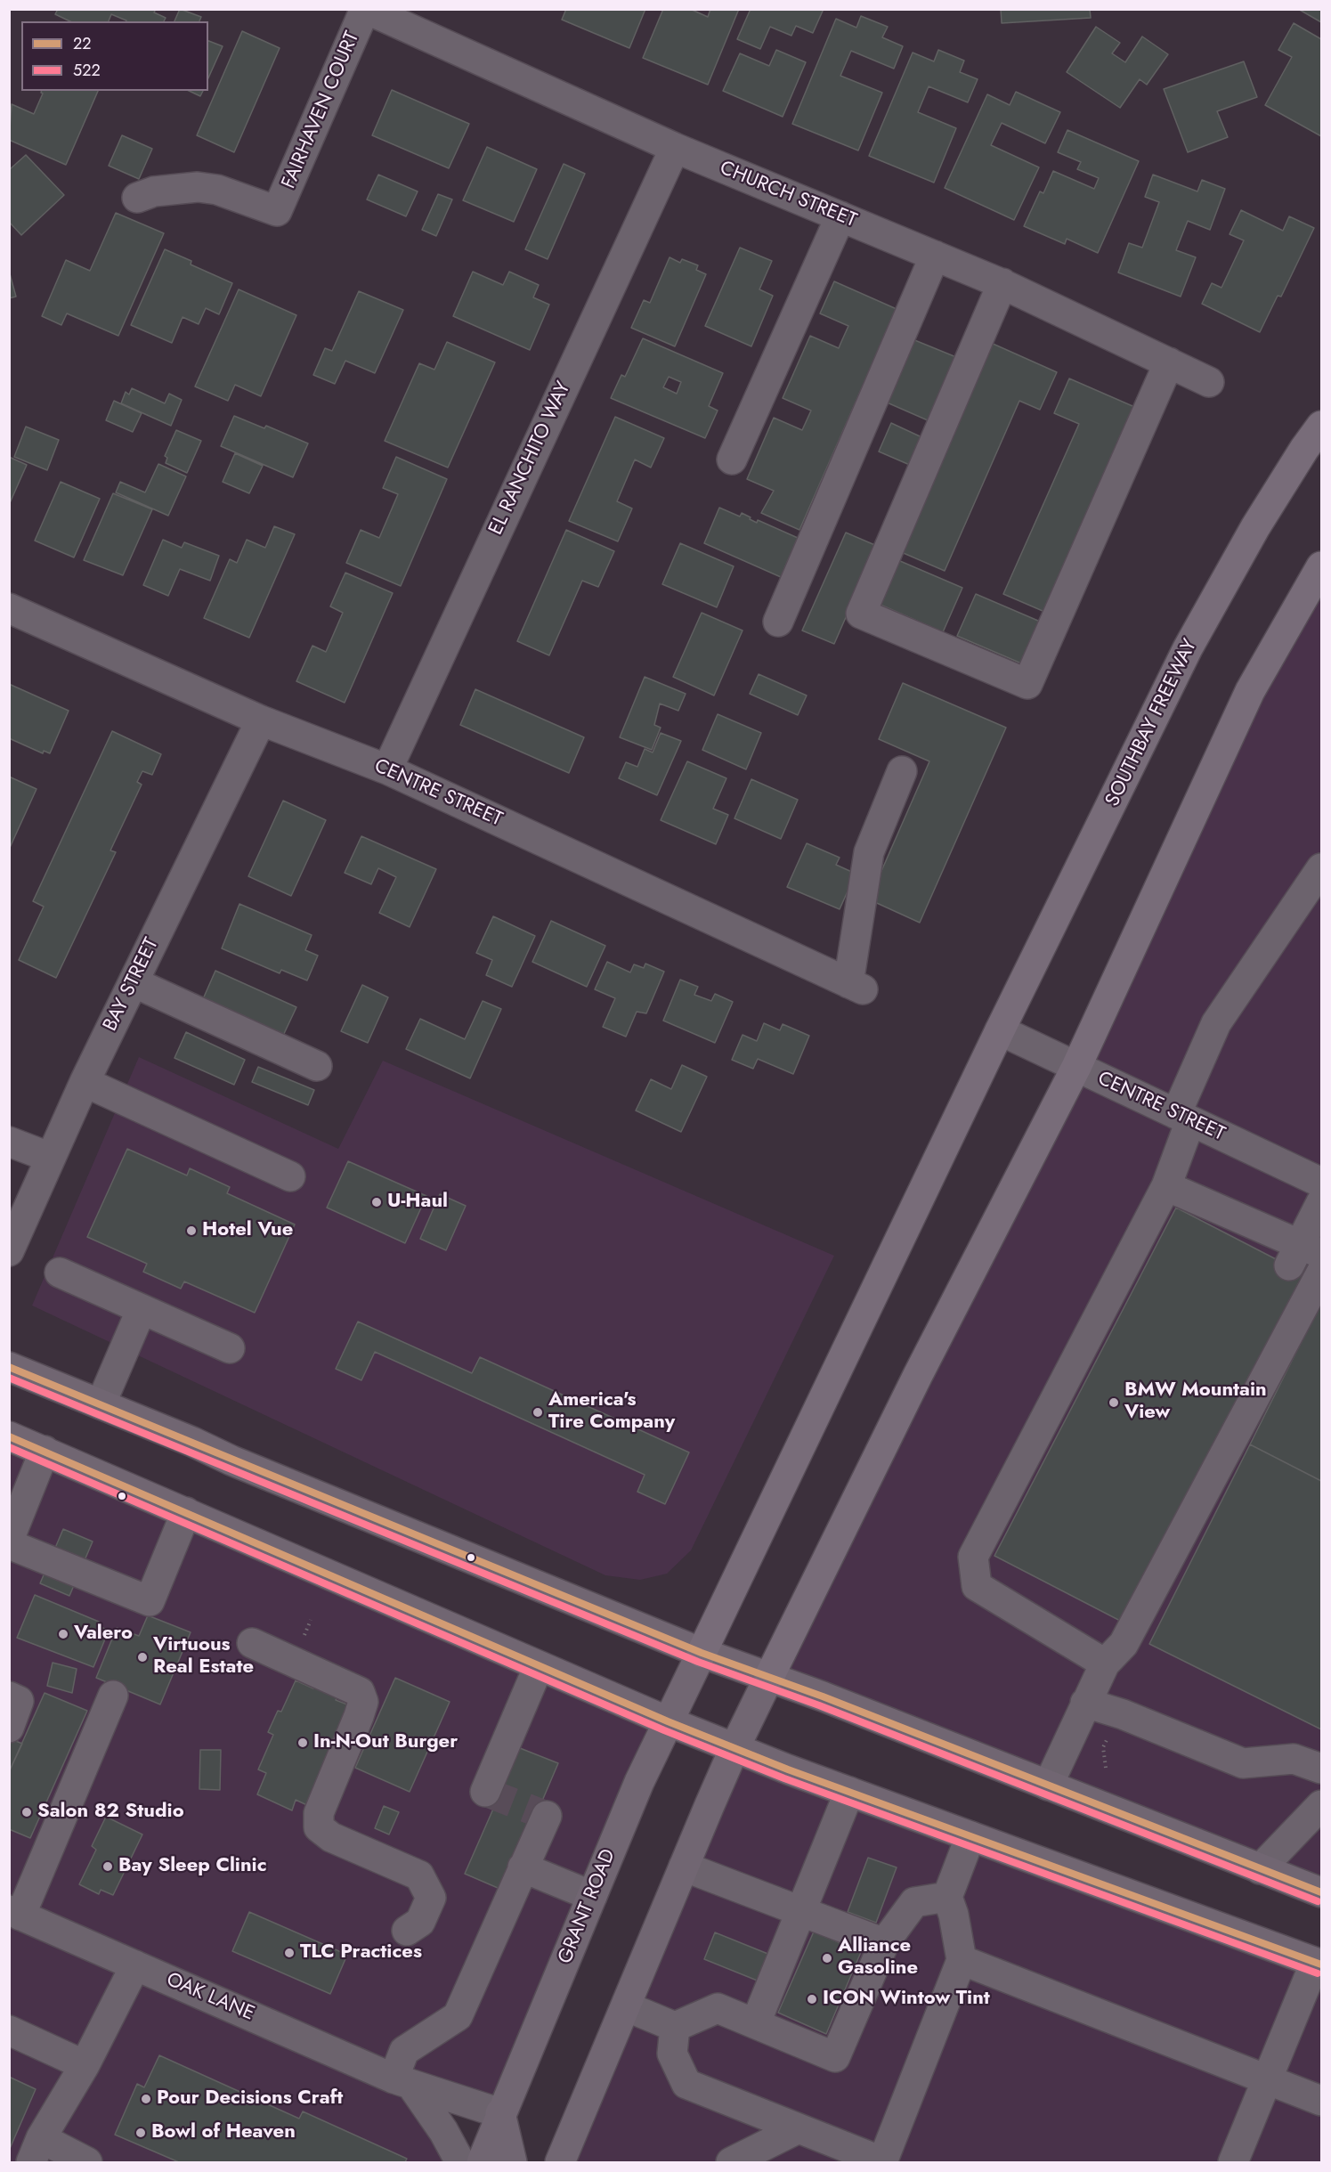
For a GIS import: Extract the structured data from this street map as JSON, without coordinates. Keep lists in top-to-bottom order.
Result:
{
  "streets": {
    "highway": ["SOUTHBAY FREEWAY"],
    "main road": ["GRANT ROAD"],
    "street": [
      "FAIRHAVEN COURT",
      "CHURCH STREET",
      "EL RANCHITO WAY",
      "CENTRE STREET",
      "BAY STREET",
      "OAK LANE"
    ]
  },
  "crossings": [
    ["FAIRHAVEN COURT", "CHURCH STREET"],
    ["CHURCH STREET", "EL RANCHITO WAY"],
    ["EL RANCHITO WAY", "CENTRE STREET"],
    ["SOUTHBAY FREEWAY", "CENTRE STREET"],
    ["SOUTHBAY FREEWAY", "GRANT ROAD"],
    ["CENTRE STREET", "BAY STREET"],
    ["GRANT ROAD", "OAK LANE"]
  ],
  "places": [
    "U-Haul",
    "Hotel Vue",
    "BMW Mountain View",
    "America's Tire Company",
    "Valero",
    "Virtuous Real Estate",
    "In-N-Out Burger",
    "Salon 82 Studio",
    "Bay Sleep Clinic",
    "TLC Practices",
    "Alliance Gasoline",
    "ICON Wintow Tint",
    "Pour Decisions Craft",
    "Bowl of Heaven"
  ],
  "lines": ["transit line 22", "transit line 522"],
  "legend": ["22", "522"]
}
